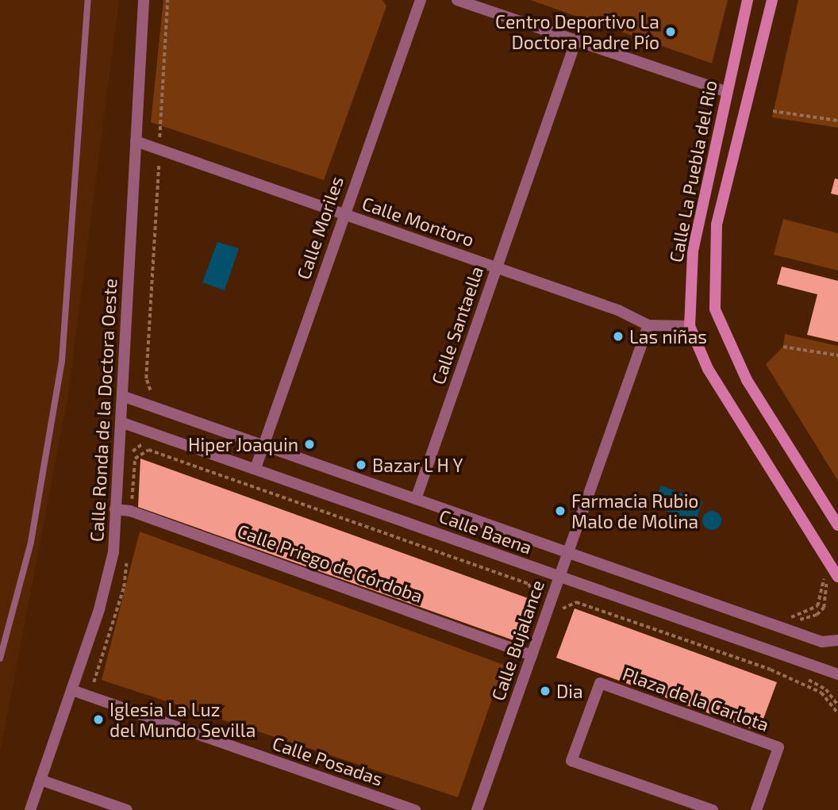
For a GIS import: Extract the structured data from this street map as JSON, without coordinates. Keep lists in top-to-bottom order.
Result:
{
  "streets": {
    "street": [
      "Calle La Puebla del Rio",
      "Calle Montoro",
      "Calle Moriles",
      "Calle Santaella",
      "Calle Ronda de la Doctora Oeste",
      "Calle Baena",
      "Calle Priego de Córdoba",
      "Calle Bujalance",
      "Plaza de la Carlota",
      "Calle Posadas"
    ]
  },
  "crossings": [
    ["Calle La Puebla del Rio", "Calle Montoro"],
    ["Calle Montoro", "Calle Moriles"],
    ["Calle Montoro", "Calle Santaella"],
    ["Calle Montoro", "Calle Ronda de la Doctora Oeste"],
    ["Calle Montoro", "Calle Bujalance"],
    ["Calle Moriles", "Calle Baena"],
    ["Calle Santaella", "Calle Baena"],
    ["Calle Ronda de la Doctora Oeste", "Calle Baena"],
    ["Calle Ronda de la Doctora Oeste", "Calle Priego de Córdoba"],
    ["Calle Ronda de la Doctora Oeste", "Calle Posadas"],
    ["Calle Baena", "Calle Bujalance"],
    ["Calle Priego de Córdoba", "Calle Bujalance"]
  ],
  "places": [
    "Centro Deportivo La Doctora Padre Pío",
    "Las niñas",
    "Hiper Joaquin",
    "Bazar L H Y",
    "Farmacia Rubio Malo de Molina",
    "Dia",
    "Iglesia La Luz del Mundo Sevilla"
  ]
}
